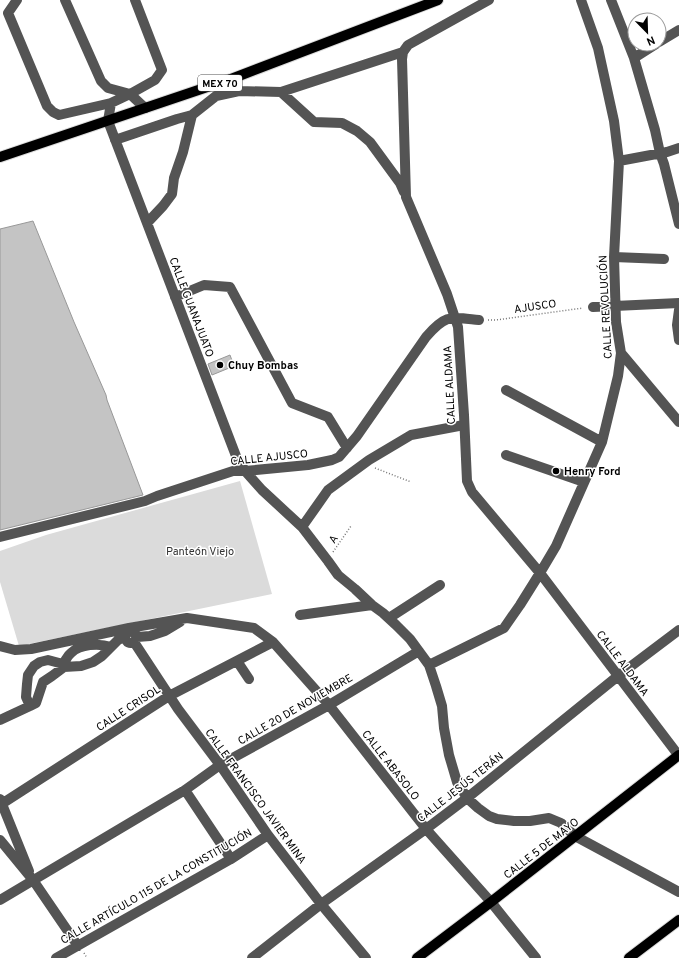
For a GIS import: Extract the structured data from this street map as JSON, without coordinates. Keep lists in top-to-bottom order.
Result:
{
  "streets": {
    "main road": ["MEX 70", "CALLE 5 DE MAYO"],
    "street": [
      "CALLE GUANAJUATO",
      "CALLE REVOLUCIÓN",
      "CALLE ALDAMA",
      "CALLE AJUSCO",
      "CALLE CRISOL",
      "CALLE 20 DE NOVIEMBRE",
      "CALLE ABASOLO",
      "CALLE JESÚS TERÁN",
      "CALLE FRANCISCO JAVIER MINA",
      "CALLE ARTÍCULO 115 DE LA CONSTITUCIÓN"
    ],
    "path": ["AJUSCO", "A"]
  },
  "crossings": [
    ["MEX 70", "CALLE GUANAJUATO"],
    ["AJUSCO", "CALLE AJUSCO"],
    ["CALLE GUANAJUATO", "CALLE REVOLUCIÓN"],
    ["CALLE GUANAJUATO", "CALLE AJUSCO"],
    ["CALLE GUANAJUATO", "A"],
    ["CALLE GUANAJUATO", "CALLE 20 DE NOVIEMBRE"],
    ["CALLE GUANAJUATO", "CALLE JESÚS TERÁN"],
    ["CALLE GUANAJUATO", "CALLE 5 DE MAYO"],
    ["CALLE REVOLUCIÓN", "CALLE ALDAMA"],
    ["CALLE ALDAMA", "CALLE AJUSCO"],
    ["CALLE ALDAMA", "CALLE JESÚS TERÁN"],
    ["CALLE ALDAMA", "CALLE 5 DE MAYO"],
    ["CALLE CRISOL", "CALLE ABASOLO"],
    ["CALLE CRISOL", "CALLE FRANCISCO JAVIER MINA"],
    ["CALLE 20 DE NOVIEMBRE", "CALLE ABASOLO"],
    ["CALLE 20 DE NOVIEMBRE", "CALLE FRANCISCO JAVIER MINA"],
    ["CALLE ABASOLO", "CALLE JESÚS TERÁN"],
    ["CALLE ABASOLO", "CALLE 5 DE MAYO"],
    ["CALLE JESÚS TERÁN", "CALLE FRANCISCO JAVIER MINA"],
    ["CALLE FRANCISCO JAVIER MINA", "CALLE ARTÍCULO 115 DE LA CONSTITUCIÓN"]
  ],
  "parks": ["Panteón Viejo"],
  "places": ["Chuy Bombas", "Henry Ford"],
  "north": "bottom right"
}
